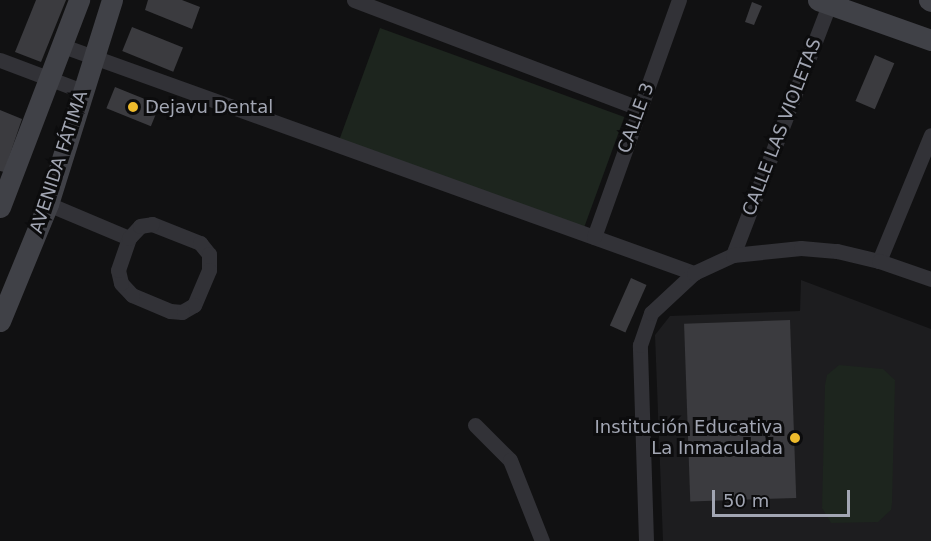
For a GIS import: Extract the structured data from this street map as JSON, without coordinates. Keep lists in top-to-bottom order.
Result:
{
  "streets": {
    "main road": ["AVENIDA FÁTIMA"],
    "street": ["CALLE 3", "CALLE LAS VIOLETAS"]
  },
  "places": ["Dejavu Dental", "Institución Educativa La Inmaculada"],
  "scale_bar": "50 m"
}
